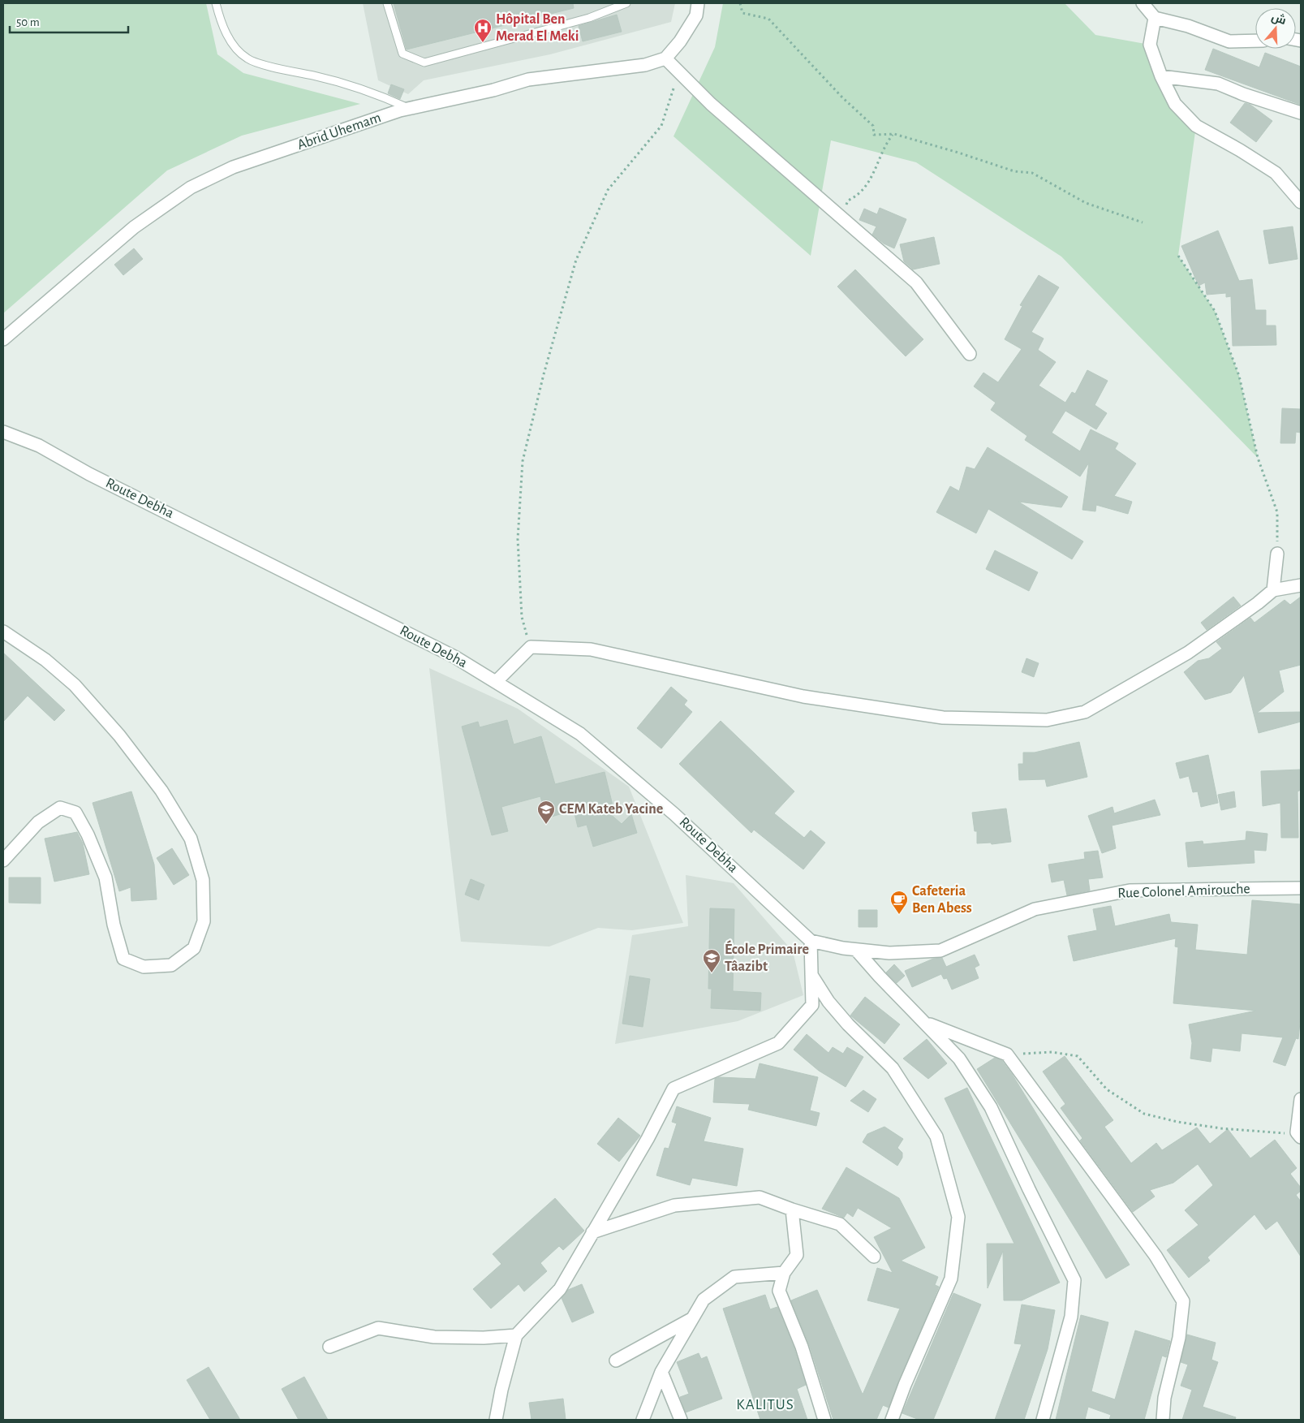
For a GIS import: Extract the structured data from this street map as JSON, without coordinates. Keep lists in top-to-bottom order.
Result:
{
  "streets": {
    "street": ["Abrid Uhemam", "Route Debha", "Rue Colonel Amirouche"]
  },
  "crossings": [
    ["Route Debha", "Rue Colonel Amirouche"]
  ],
  "districts": ["KALITUS"],
  "places": {
    "hospital": ["Hôpital Ben Merad El Meki"],
    "school or university": ["CEM Kateb Yacine", "École Primaire Tâazibt"],
    "cafe": ["Cafeteria Ben Abess"]
  },
  "scale_bar": "50 m",
  "north": "top"
}
